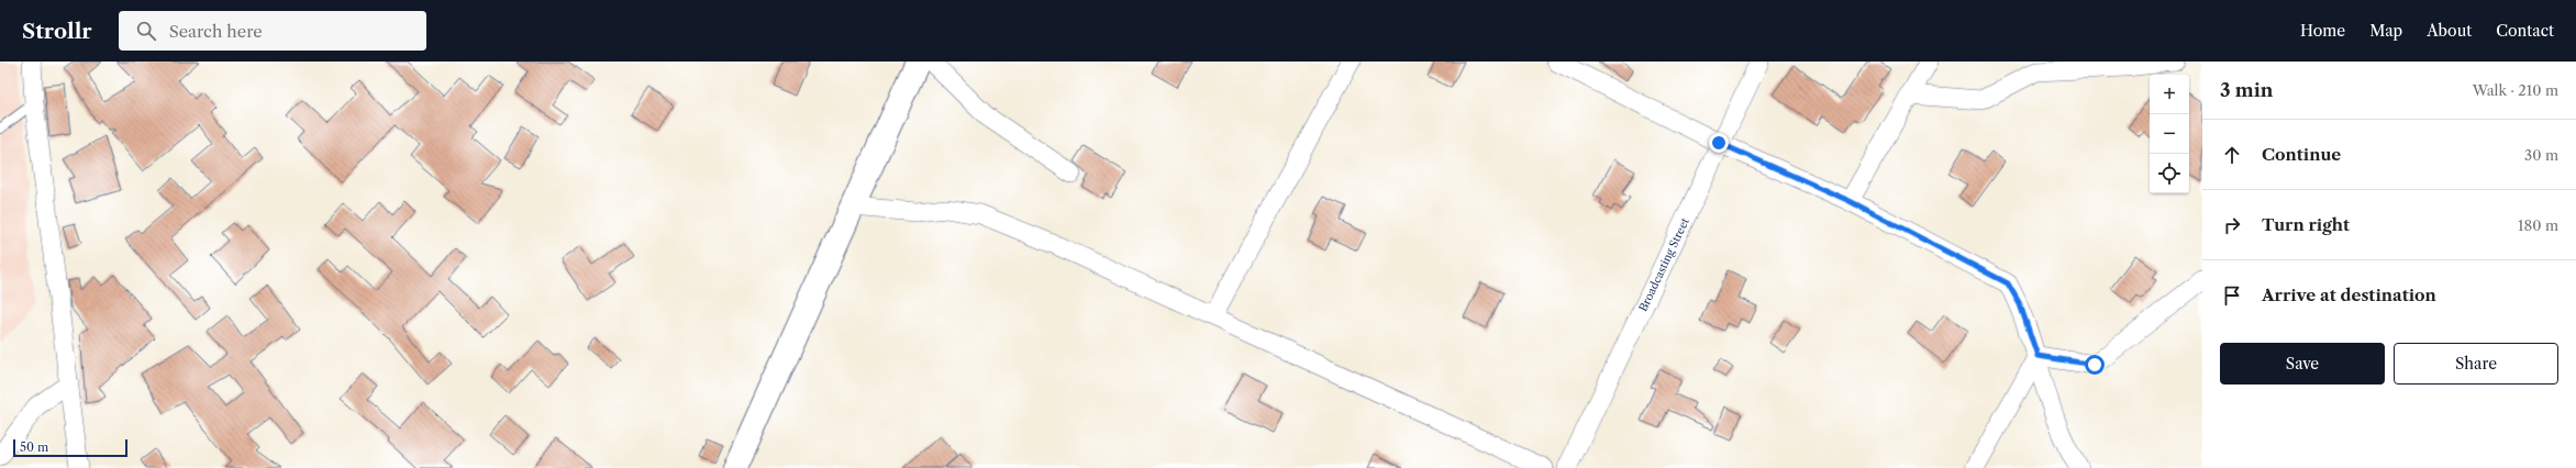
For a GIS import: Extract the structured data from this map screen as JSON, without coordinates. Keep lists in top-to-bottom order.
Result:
{
  "streets": {
    "street": ["Broadcasting Street"]
  },
  "scale_bar": "50 m",
  "page": {
    "header": "Strollr",
    "search": "Search here",
    "nav": [
      "Home",
      "Map",
      "About",
      "Contact"
    ],
    "heading": ["3 min", "Walk · 210 m"],
    "map_buttons": ["+", "−"],
    "list": [
      ["Continue", "30 m"],
      ["Turn right", "180 m"],
      "Arrive at destination"
    ],
    "buttons": ["Save", "Share"],
    "scale": "50 m"
  }
}
